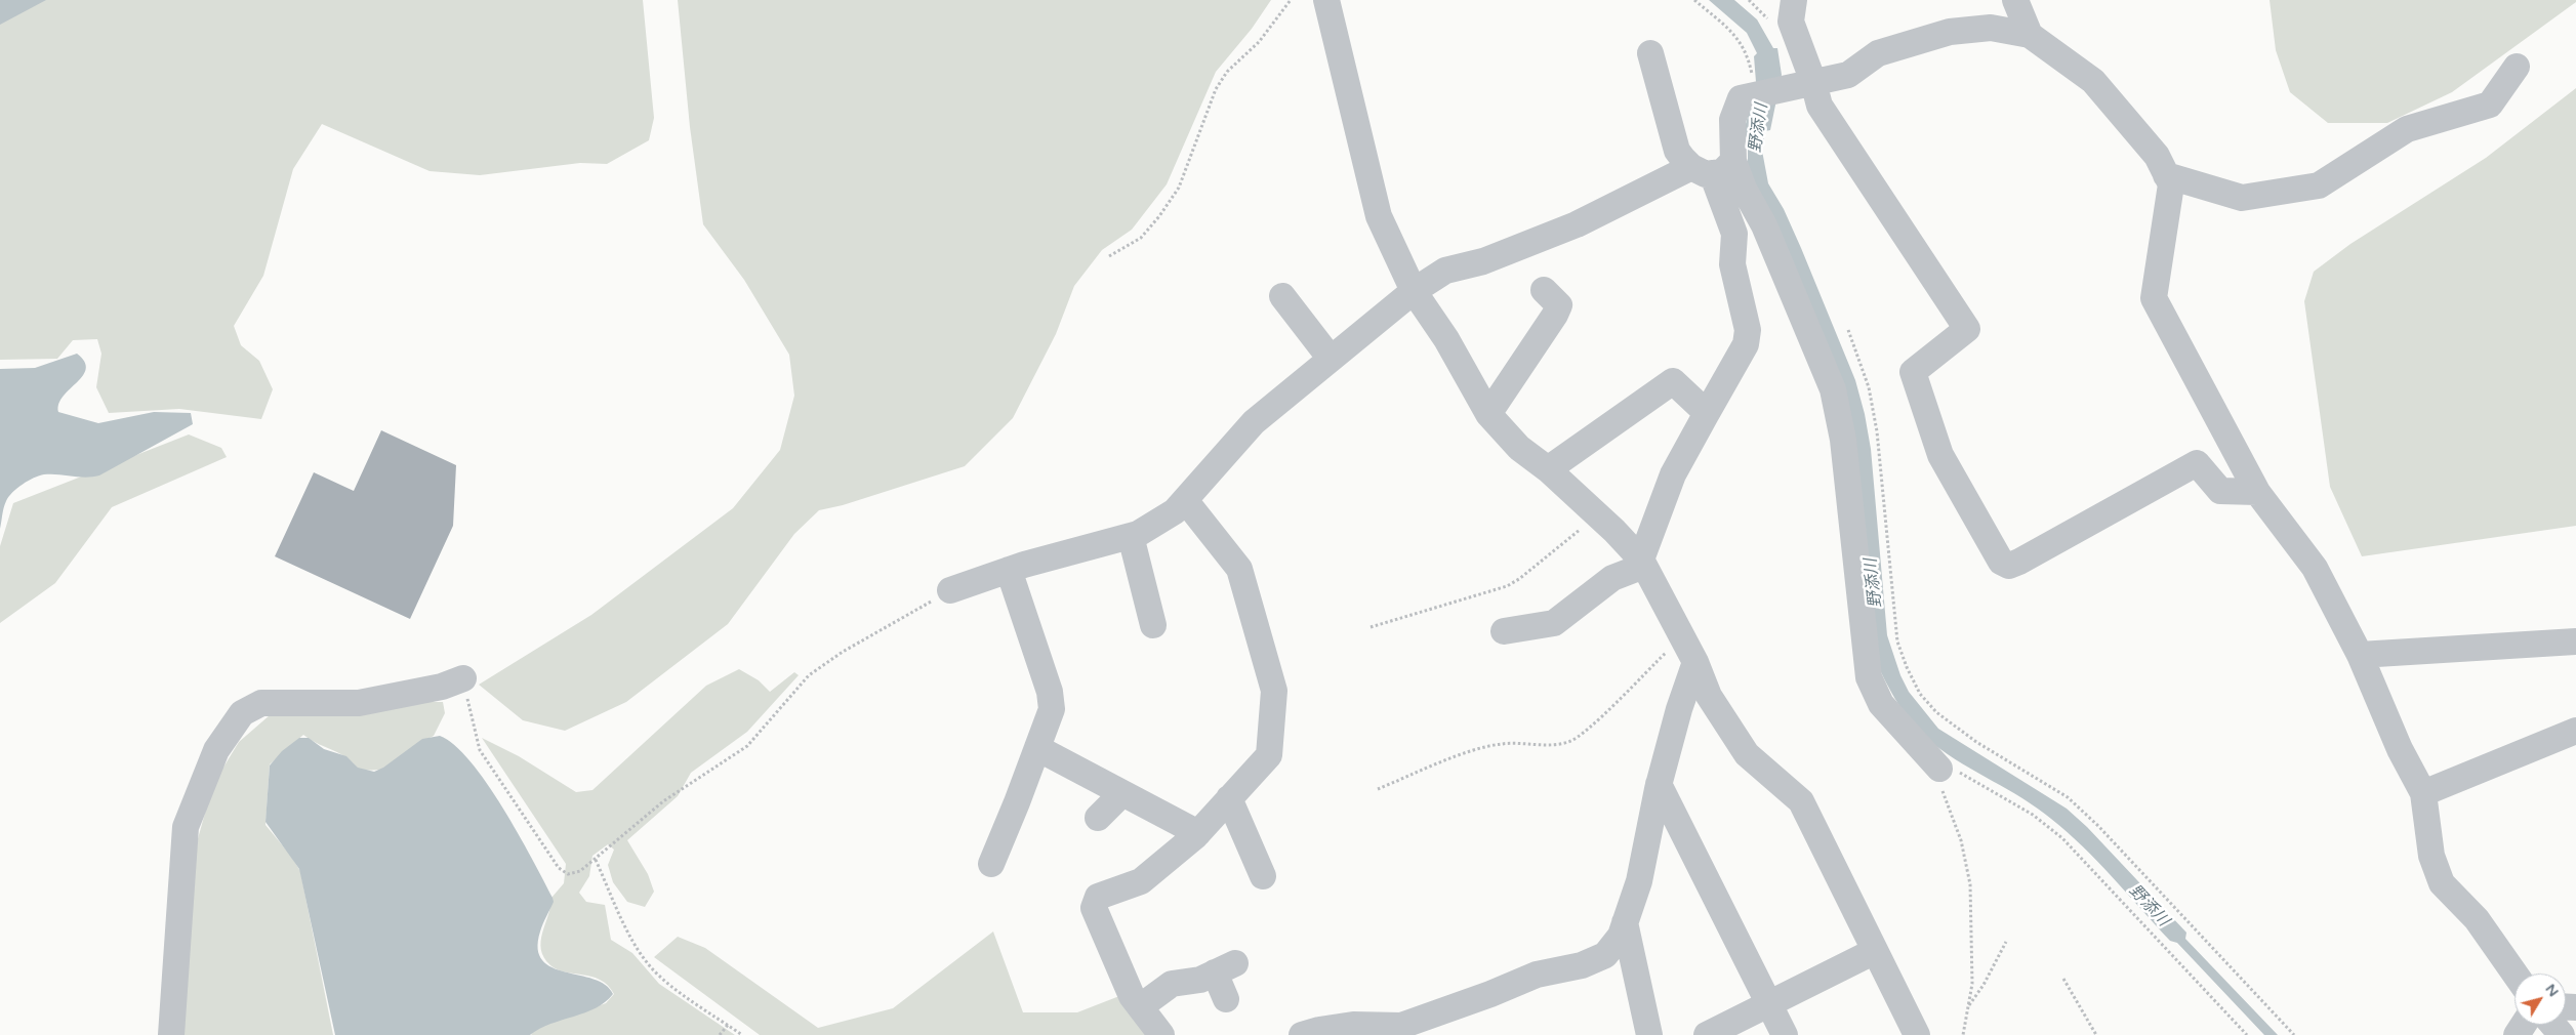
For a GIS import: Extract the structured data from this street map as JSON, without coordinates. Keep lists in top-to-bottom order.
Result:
{
  "water": ["野添川"],
  "north": "top right"
}
